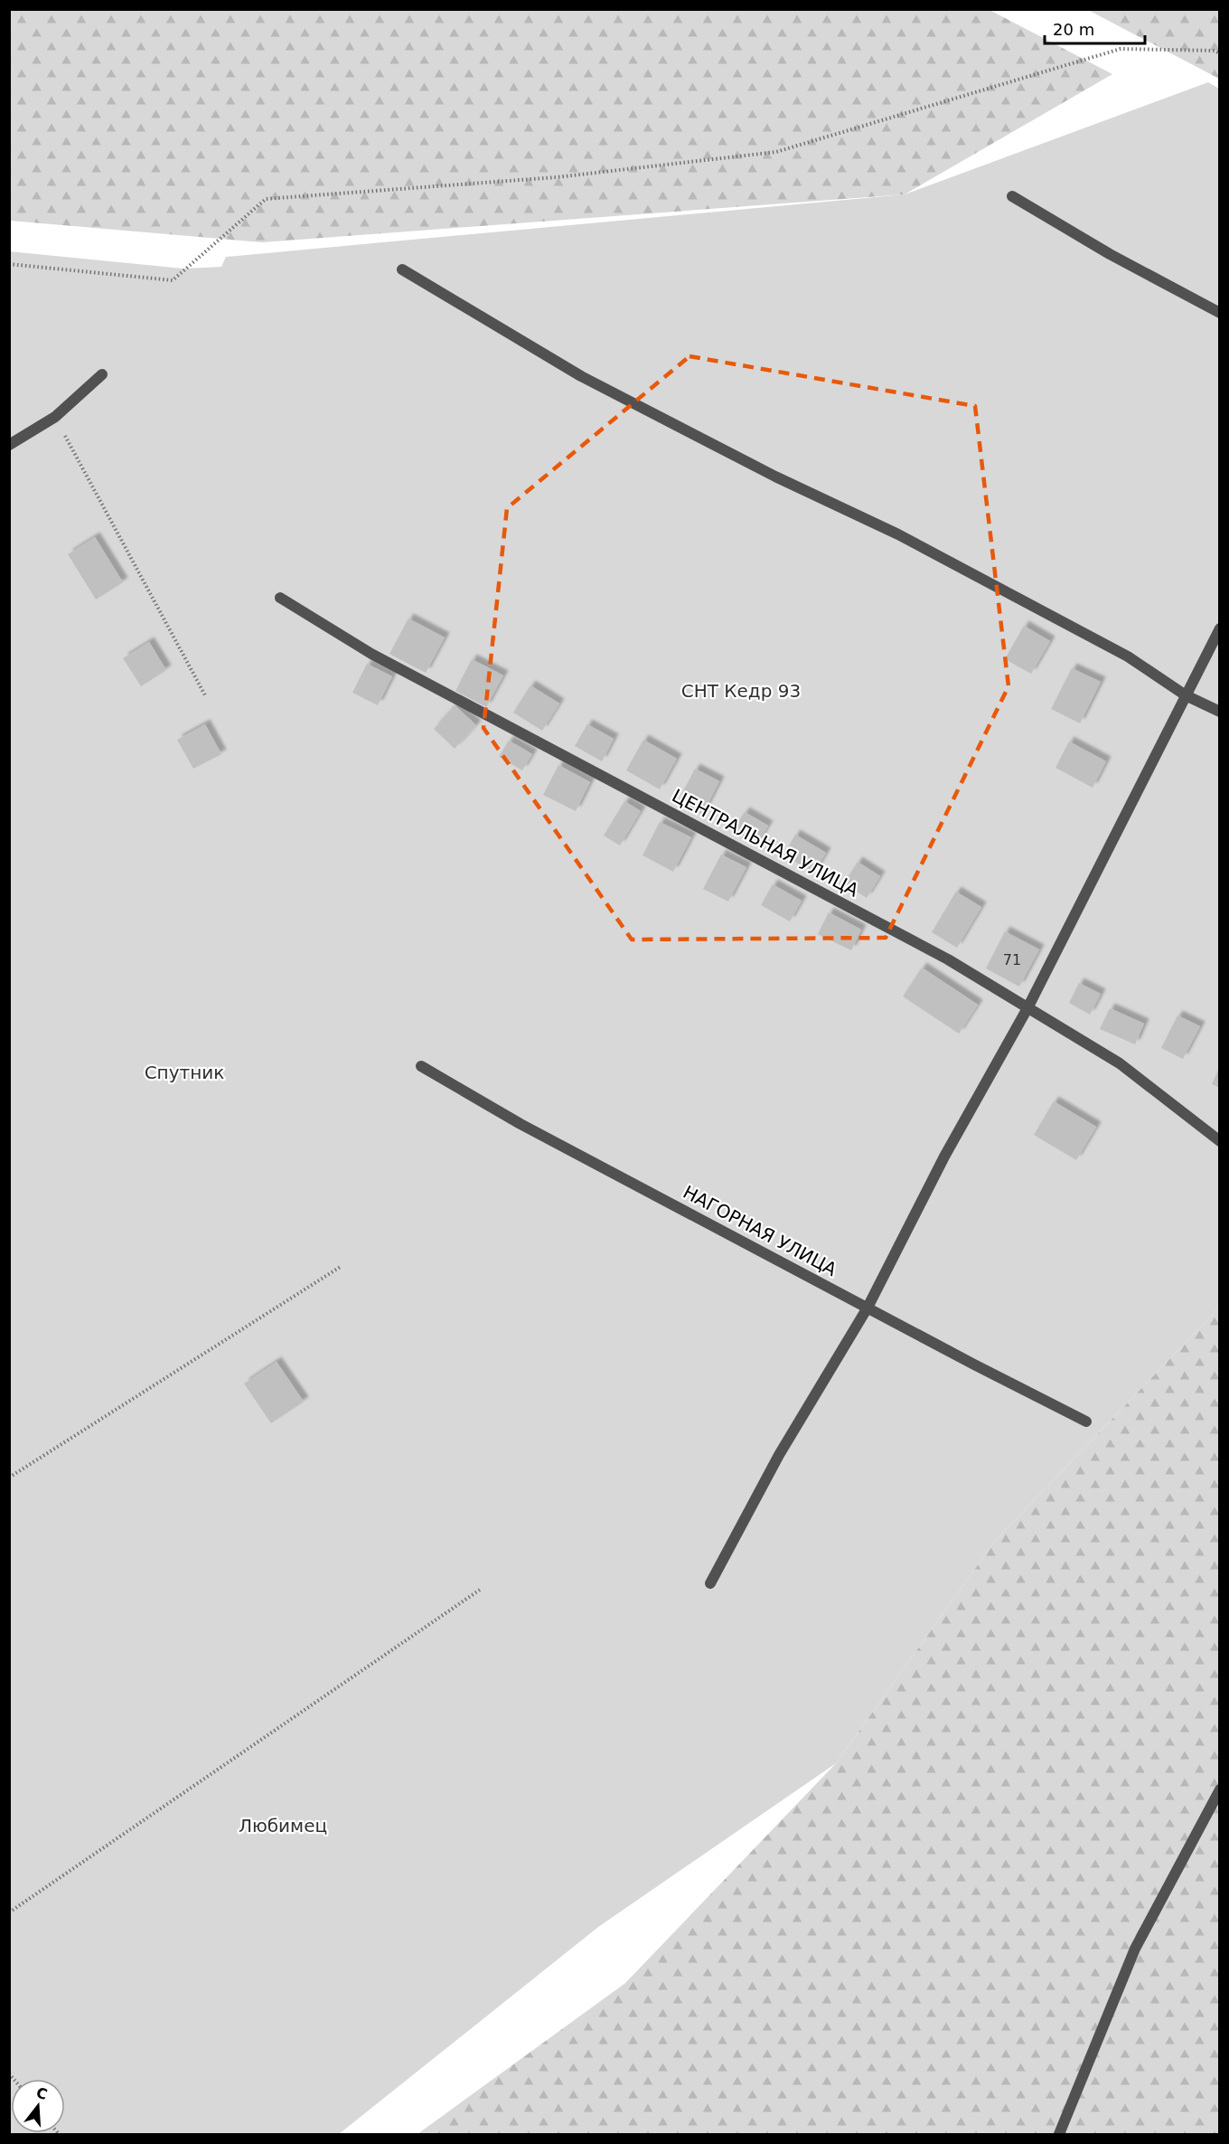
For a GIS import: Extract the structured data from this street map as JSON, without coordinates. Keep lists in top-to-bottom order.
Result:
{
  "streets": {
    "street": ["ЦЕНТРАЛЬНАЯ УЛИЦА", "НАГОРНАЯ УЛИЦА"]
  },
  "parks": ["СНТ Кедр 93", "Спутник", "Любимец"],
  "house_numbers": ["71"],
  "scale_bar": "20 m",
  "north": "top"
}
